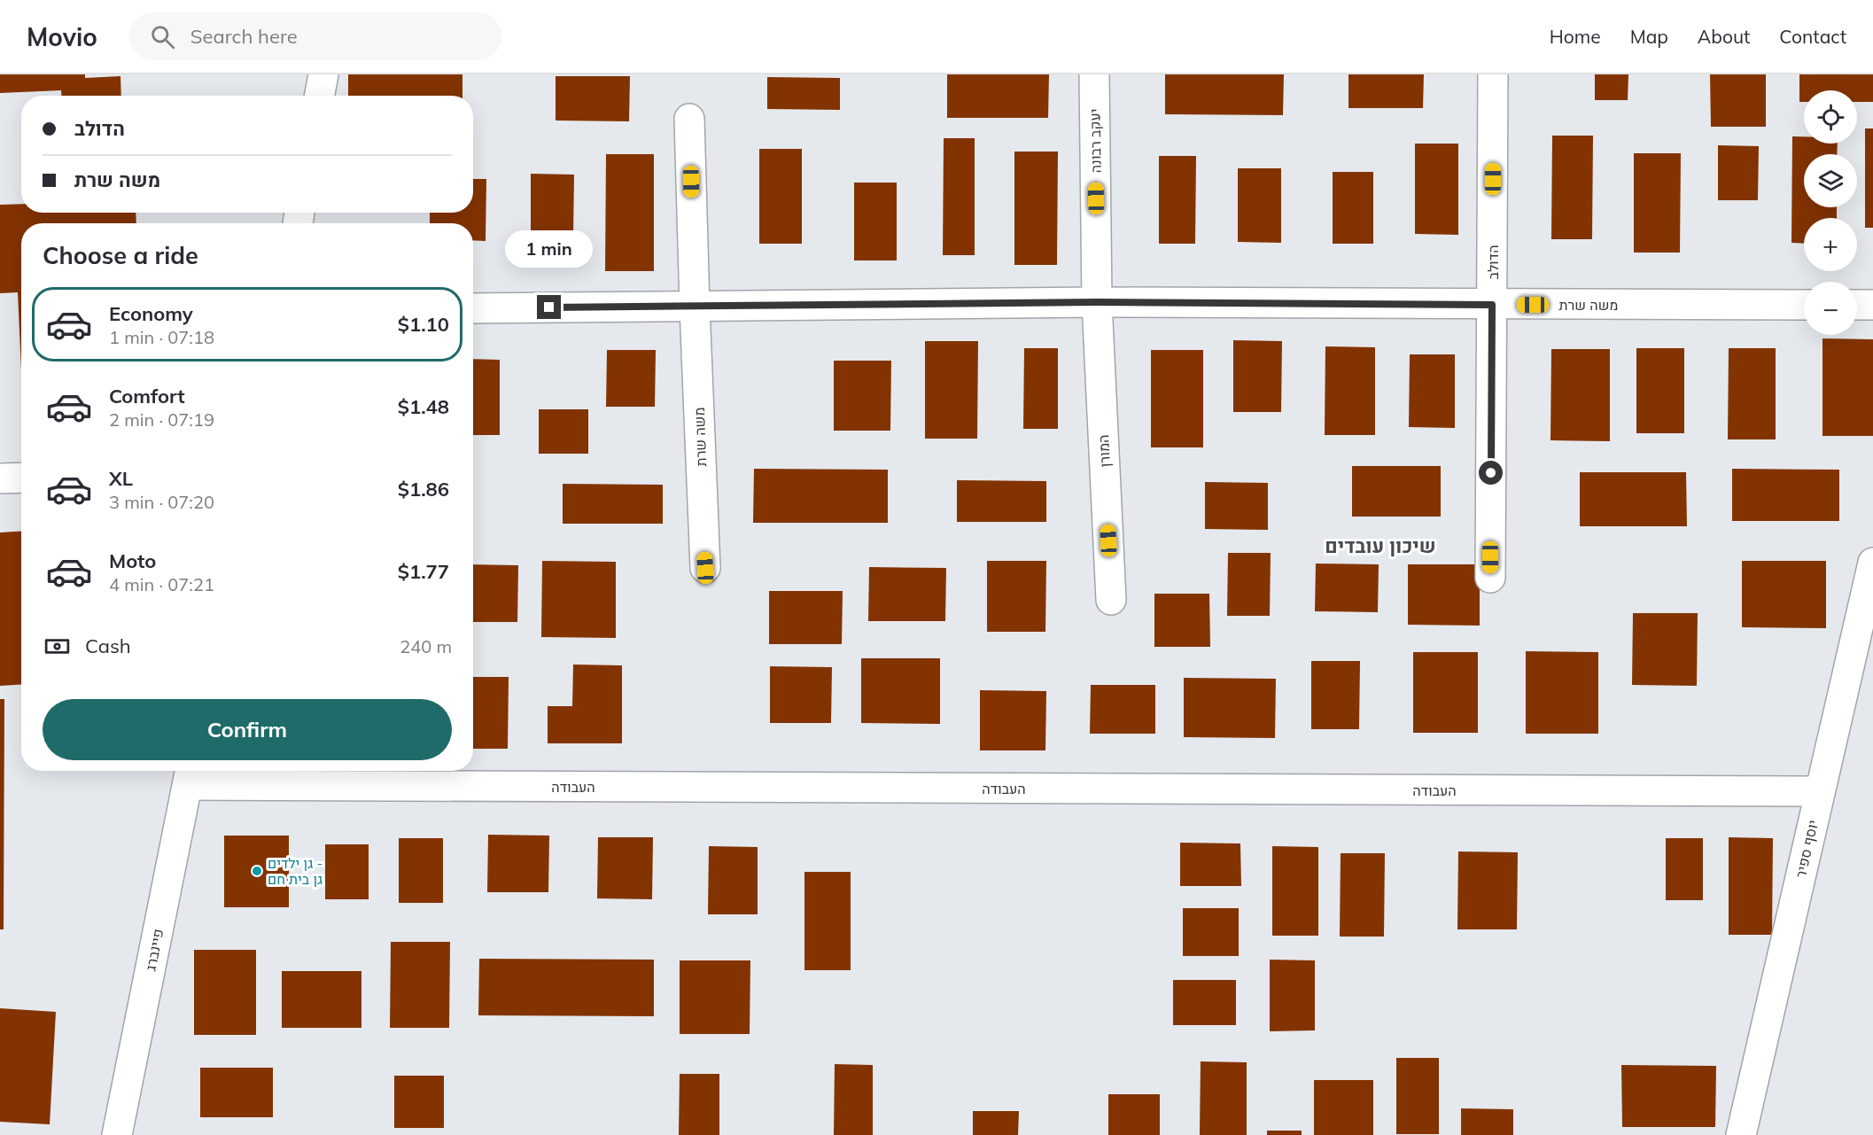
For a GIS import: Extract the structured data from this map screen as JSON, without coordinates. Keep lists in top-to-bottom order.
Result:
{
  "streets": {
    "street": [
      "יעקב רבונה",
      "הדולב",
      "משה שרת",
      "המורן",
      "העבודה",
      "יוסף ספיר",
      "פיינברג"
    ]
  },
  "crossings": [
    ["יעקב רבונה", "משה שרת"],
    ["יעקב רבונה", "המורן"],
    ["הדולב", "משה שרת"],
    ["משה שרת", "המורן"],
    ["העבודה", "יוסף ספיר"],
    ["העבודה", "פיינברג"]
  ],
  "districts": ["שיכון עובדים"],
  "places": ["גן ילדים - גן בית חם"],
  "page": {
    "header": "Movio",
    "search": "Search here",
    "nav": [
      "Home",
      "Map",
      "About",
      "Contact"
    ],
    "map_buttons": ["+", "−"],
    "banner": ["הדולב", "משה שרת"],
    "heading": "Choose a ride",
    "bubble": "1 min",
    "list": [
      {
        "name": "Economy",
        "note": "1 min · 07:18",
        "value": "$1.10"
      },
      {
        "name": "Comfort",
        "note": "2 min · 07:19",
        "value": "$1.48"
      },
      {
        "name": "XL",
        "note": "3 min · 07:20",
        "value": "$1.86"
      },
      {
        "name": "Moto",
        "note": "4 min · 07:21",
        "value": "$1.77"
      }
    ],
    "pay": ["Cash", "240 m"],
    "buttons": "Confirm"
  }
}
